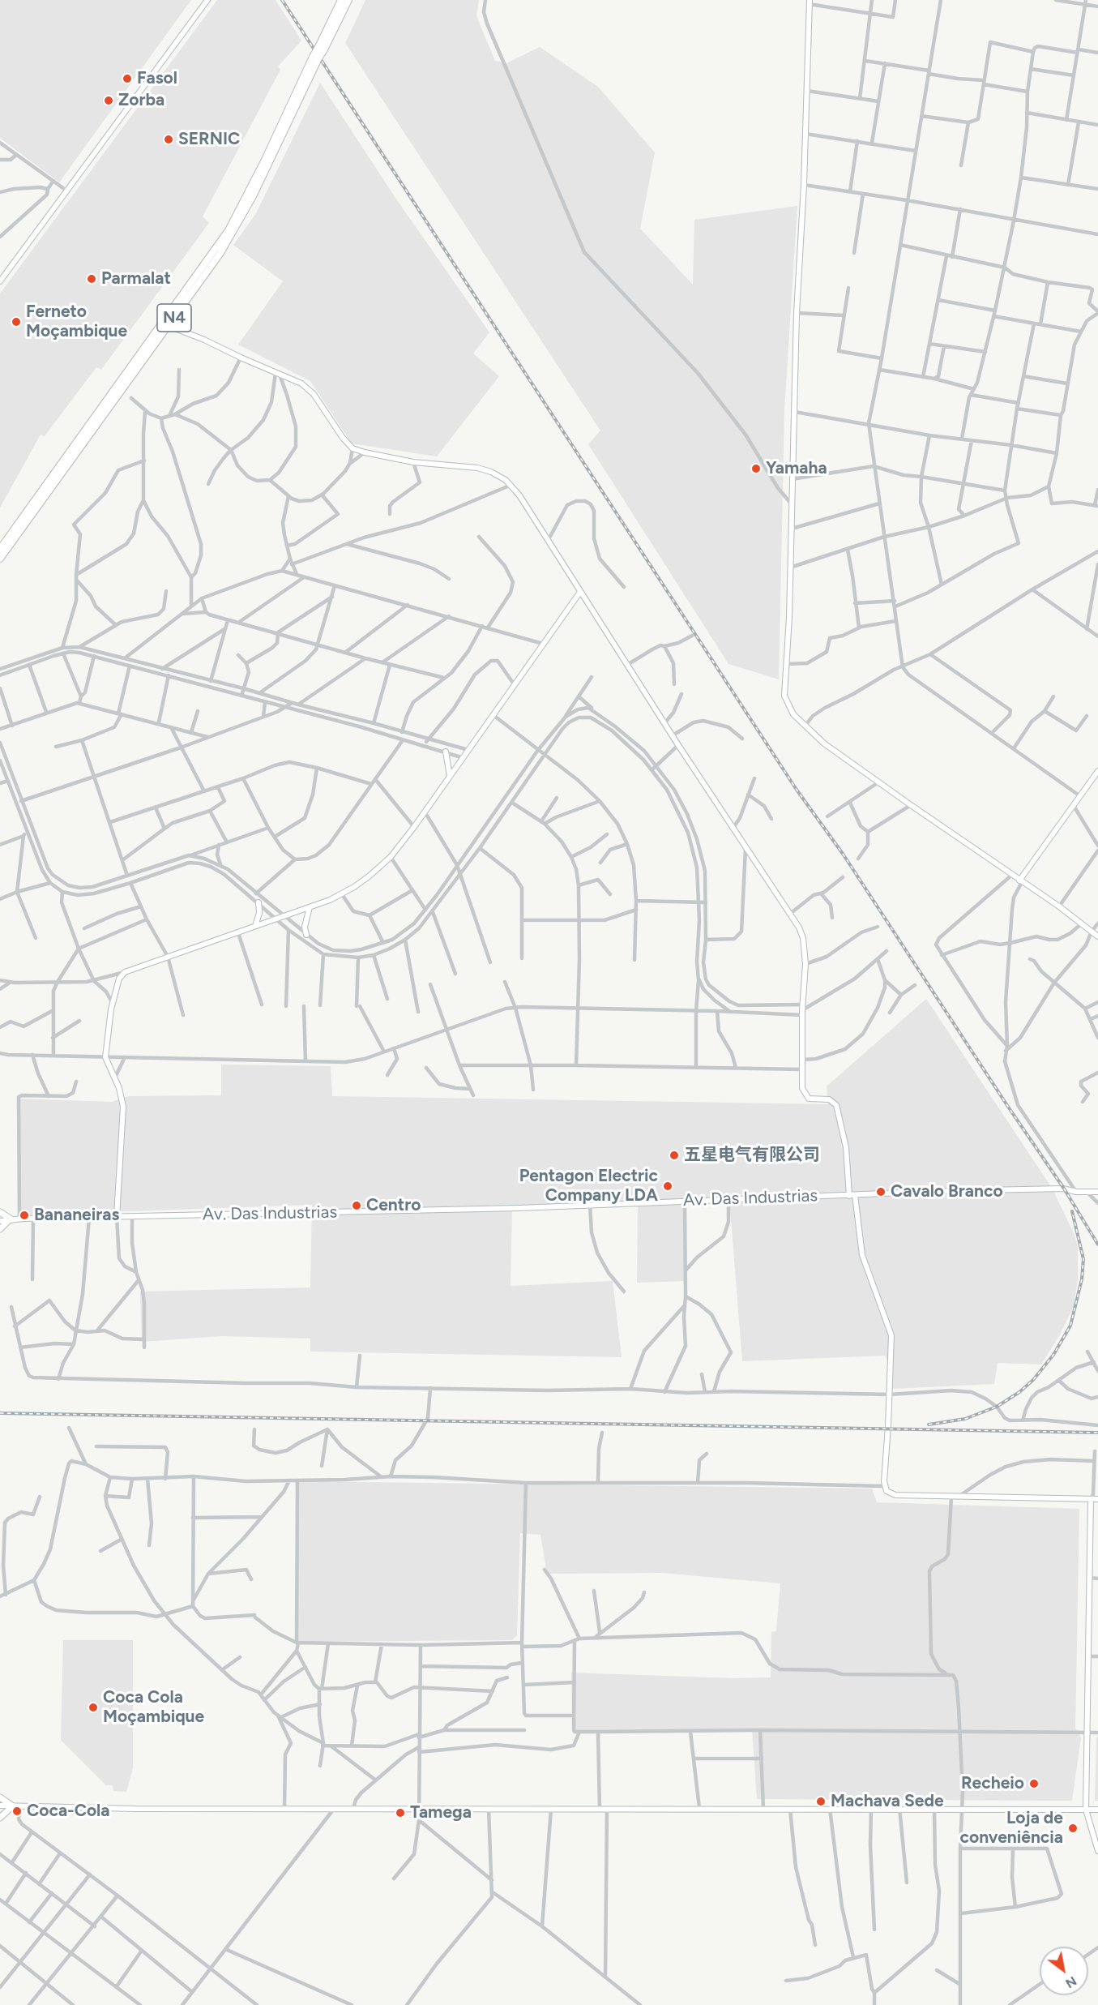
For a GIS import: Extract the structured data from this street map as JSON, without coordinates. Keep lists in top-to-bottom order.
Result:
{
  "streets": {
    "highway": ["N4"],
    "street": ["Av. Das Industrias"]
  },
  "places": [
    "Fasol",
    "Zorba",
    "SERNIC",
    "Parmalat",
    "Ferneto Moçambique",
    "Yamaha",
    "五星电气有限公司",
    "Pentagon Electric Company LDA",
    "Cavalo Branco",
    "Centro",
    "Bananeiras",
    "Coca Cola Moçambique",
    "Recheio",
    "Machava Sede",
    "Coca-Cola",
    "Tamega",
    "Loja de conveniência"
  ],
  "north": "bottom right"
}
